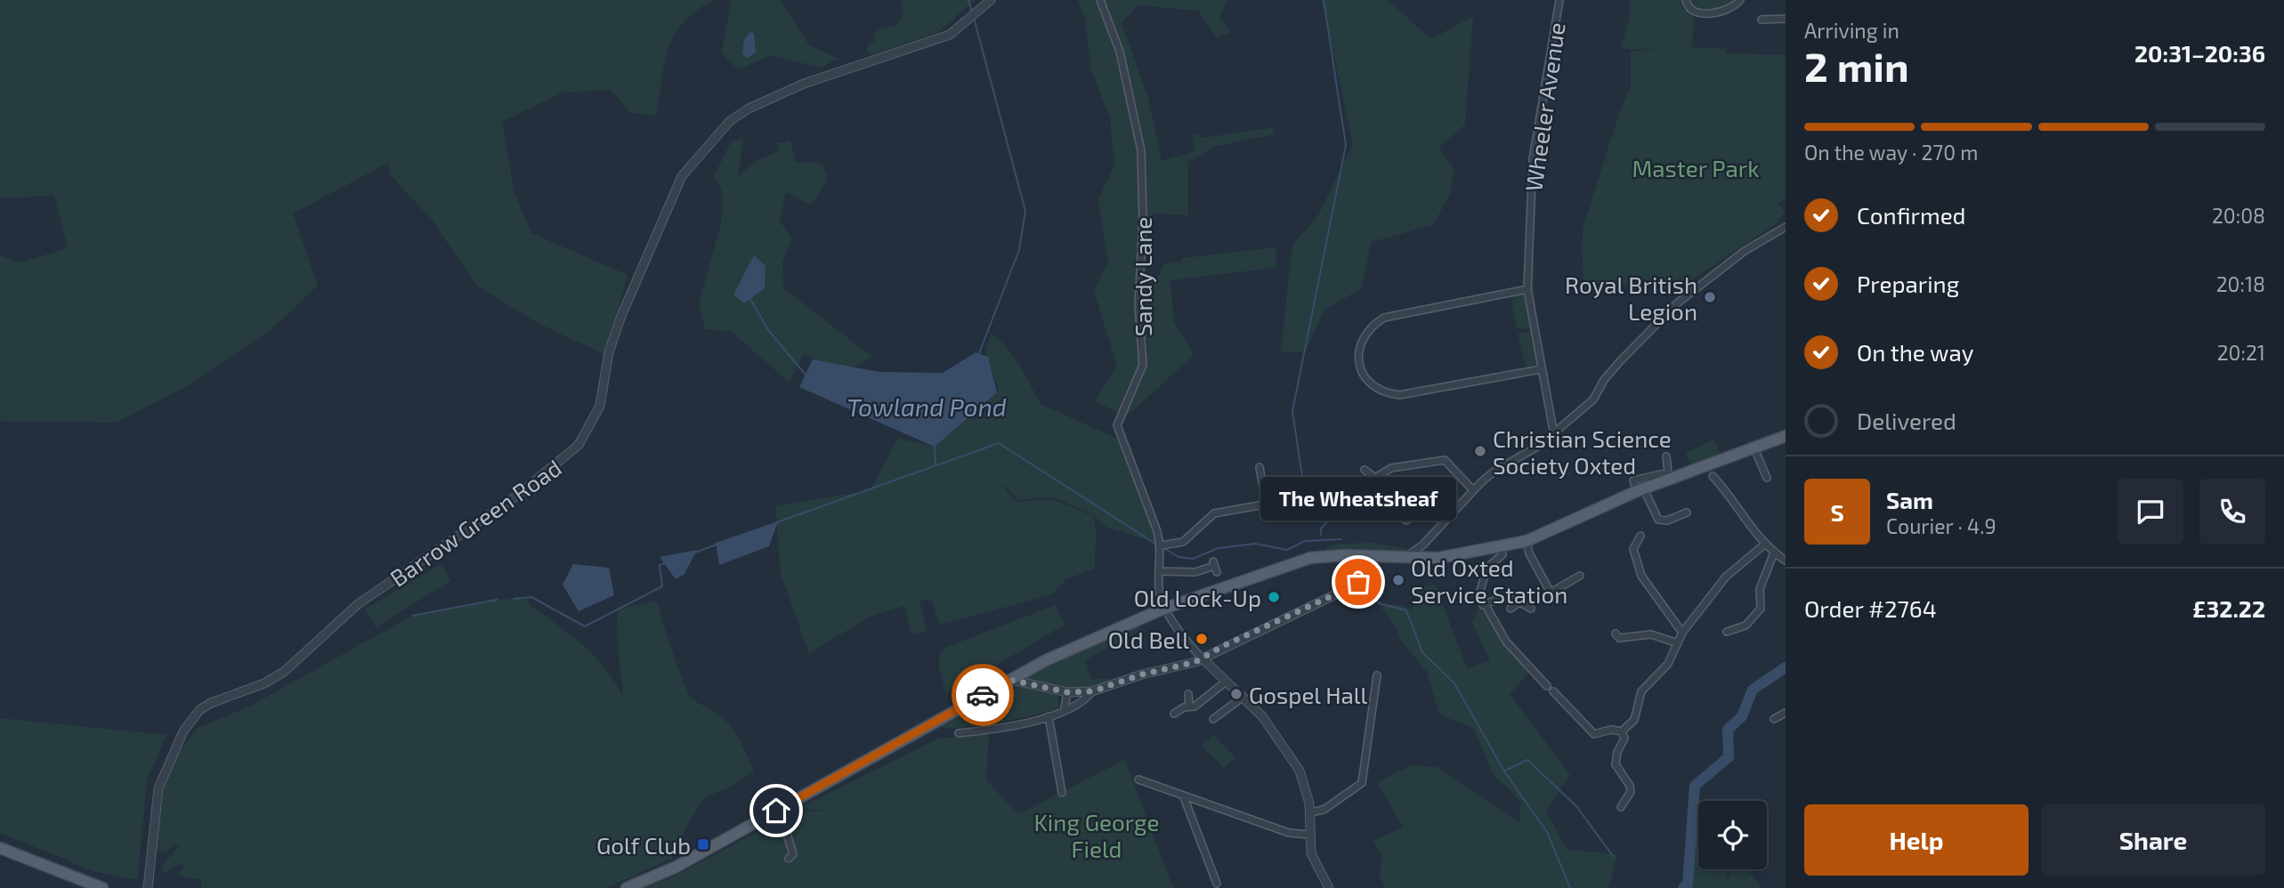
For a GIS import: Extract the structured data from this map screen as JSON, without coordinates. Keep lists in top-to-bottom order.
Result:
{
  "streets": {
    "street": ["Wheeler Avenue", "Sandy Lane", "Barrow Green Road"]
  },
  "water": ["Towland Pond"],
  "parks": ["Master Park", "King George Field"],
  "places": {
    "other": [
      "Royal British Legion",
      "Christian Science Society Oxted",
      "Old Oxted Service Station",
      "The Wheatsheaf",
      "Old Lock-Up",
      "Old Bell",
      "Gospel Hall"
    ],
    "transit": ["Golf Club"]
  },
  "page": {
    "heading": ["2 min", "Arriving in", "20:31–20:36"],
    "panel": [
      "Sam",
      "Courier · 4.9",
      "Order #2764",
      "£32.22"
    ],
    "bar": "On the way · 270 m",
    "list": [
      ["Confirmed", "20:08"],
      ["Preparing", "20:18"],
      ["On the way", "20:21"],
      "Delivered"
    ],
    "bubble": "The Wheatsheaf",
    "round": "S",
    "buttons": ["Help", "Share"]
  }
}
